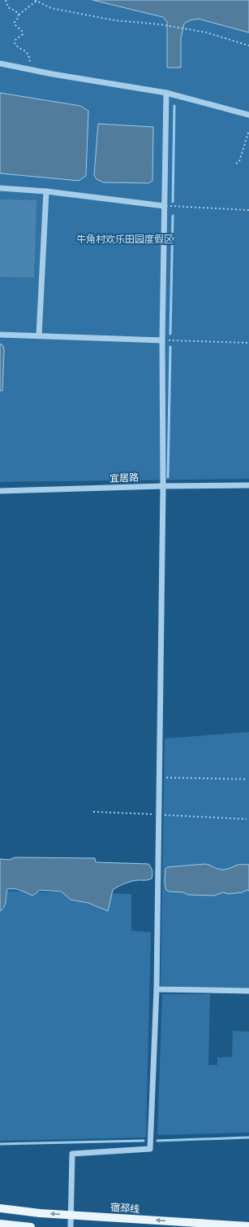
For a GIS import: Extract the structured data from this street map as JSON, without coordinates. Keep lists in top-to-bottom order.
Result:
{
  "streets": {
    "main road": ["宿邳线"],
    "street": ["宜居路"]
  },
  "one_way": ["宿邳线"],
  "parks": ["牛角村欢乐田园度假区"]
}
